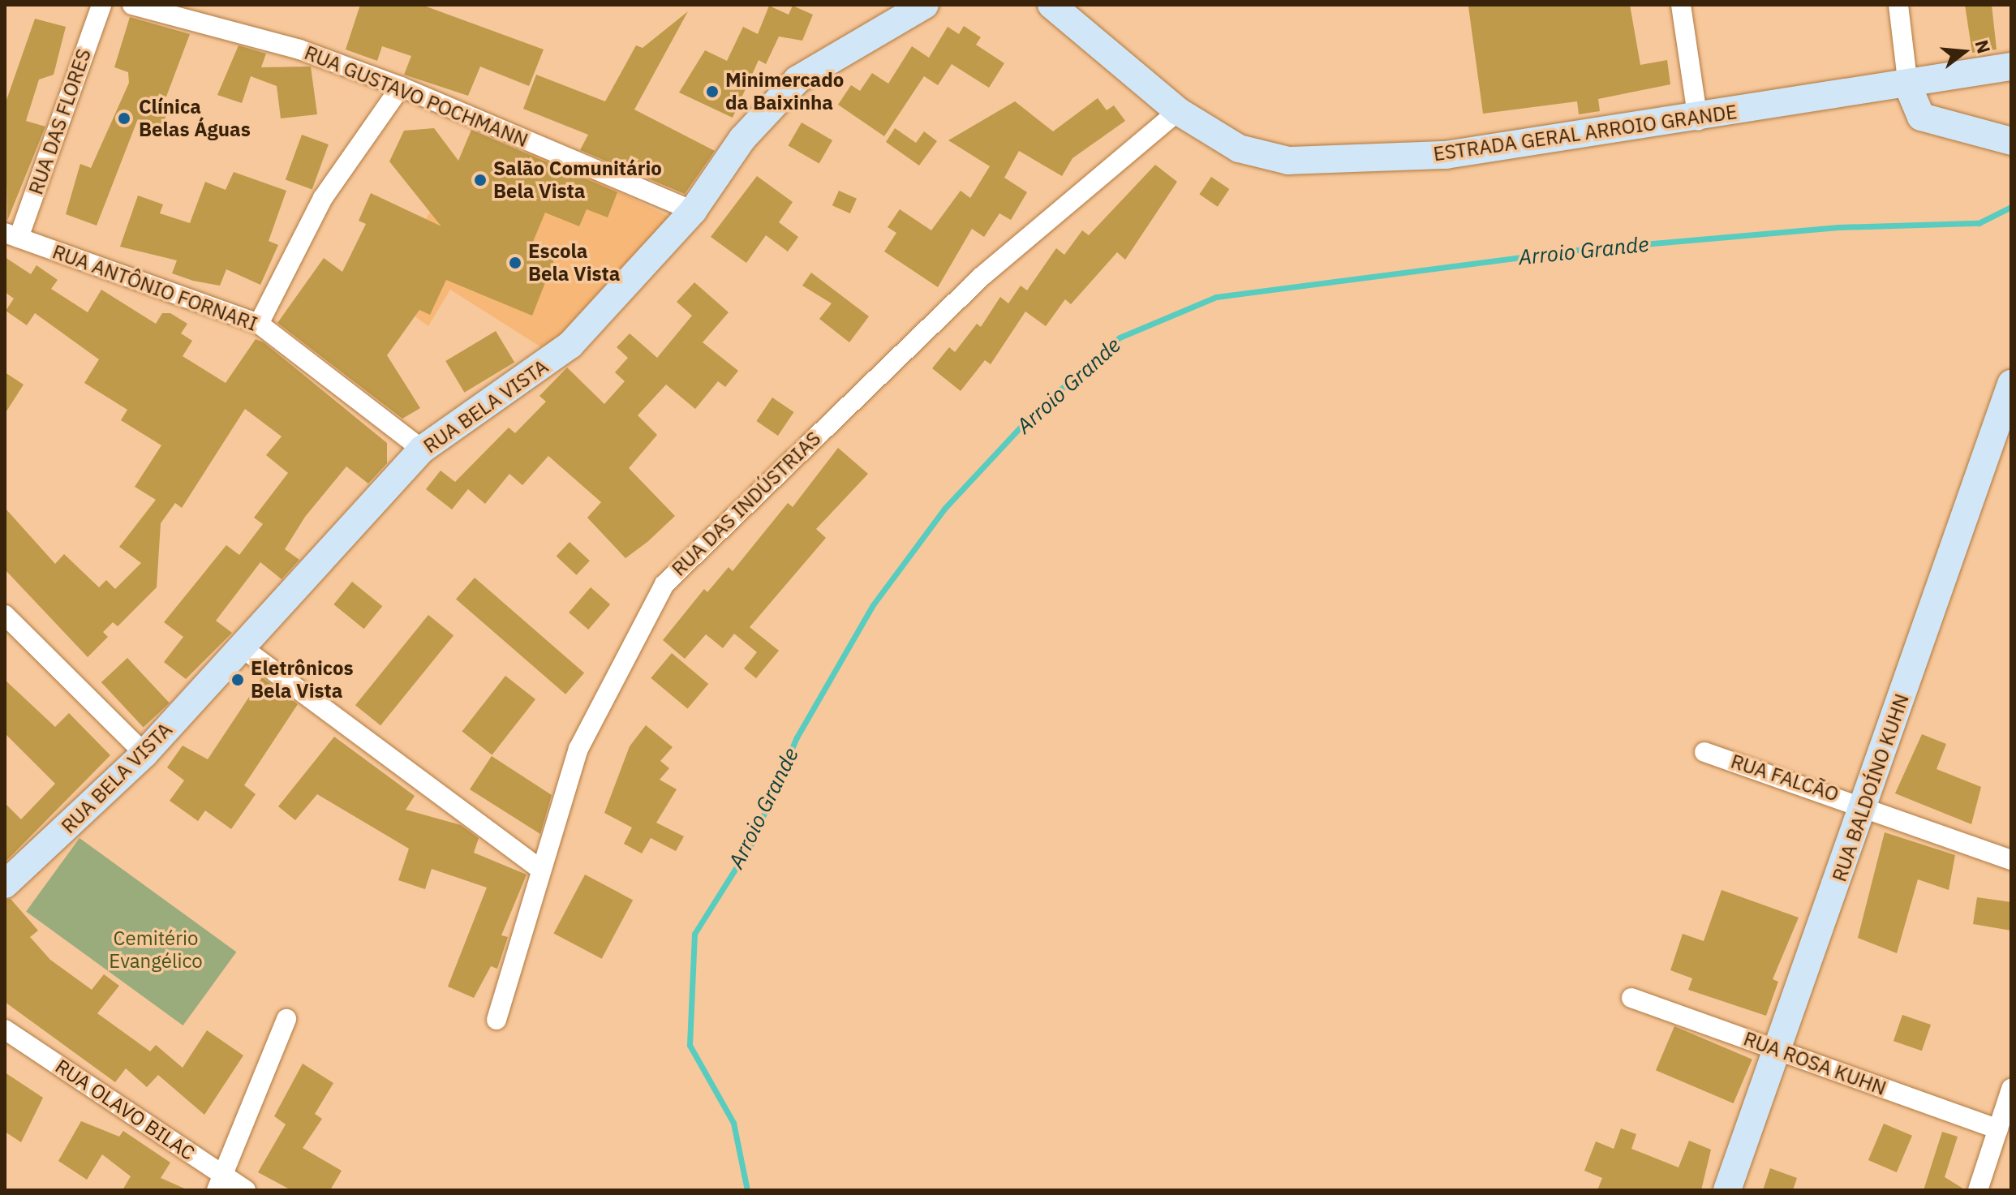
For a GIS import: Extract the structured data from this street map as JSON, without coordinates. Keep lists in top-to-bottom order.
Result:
{
  "streets": {
    "main road": ["ESTRADA GERAL ARROIO GRANDE", "RUA BELA VISTA", "RUA BALDOÍNO KUHN"],
    "street": [
      "RUA GUSTAVO POCHMANN",
      "RUA DAS FLORES",
      "RUA ANTÔNIO FORNARI",
      "RUA DAS INDÚSTRIAS",
      "RUA FALCÃO",
      "RUA ROSA KUHN",
      "RUA OLAVO BILAC"
    ]
  },
  "crossings": [
    ["RUA GUSTAVO POCHMANN", "RUA BELA VISTA"],
    ["RUA DAS FLORES", "RUA ANTÔNIO FORNARI"],
    ["ESTRADA GERAL ARROIO GRANDE", "RUA DAS INDÚSTRIAS"],
    ["RUA ANTÔNIO FORNARI", "RUA BELA VISTA"],
    ["RUA FALCÃO", "RUA BALDOÍNO KUHN"],
    ["RUA BALDOÍNO KUHN", "RUA ROSA KUHN"]
  ],
  "water": ["Arroio Grande"],
  "parks": ["Cemitério Evangélico"],
  "places": [
    "Minimercado da Baixinha",
    "Clínica Belas Águas",
    "Salão Comunitário Bela Vista",
    "Escola Bela Vista",
    "Eletrônicos Bela Vista"
  ],
  "north": "right"
}
